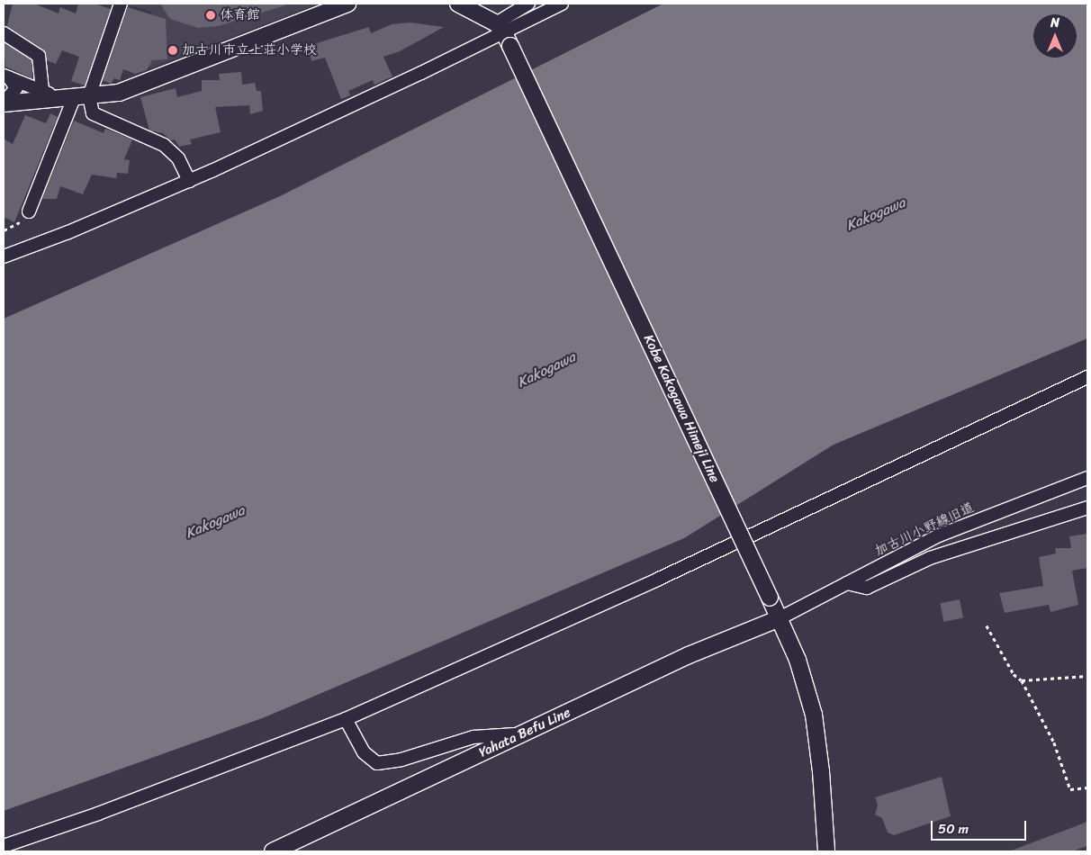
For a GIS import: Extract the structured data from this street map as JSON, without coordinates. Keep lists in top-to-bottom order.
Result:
{
  "streets": {
    "main road": ["Kobe Kakogawa Himeji Line", "Yahata Befu Line"],
    "street": ["加古川小野線旧道"]
  },
  "crossings": [
    ["Kobe Kakogawa Himeji Line", "加古川小野線旧道"],
    ["Kobe Kakogawa Himeji Line", "Yahata Befu Line"],
    ["加古川小野線旧道", "Yahata Befu Line"]
  ],
  "water": ["Kakogawa"],
  "places": ["体育館", "加古川市立上荘小学校"],
  "scale_bar": "50 m",
  "north": "top"
}
